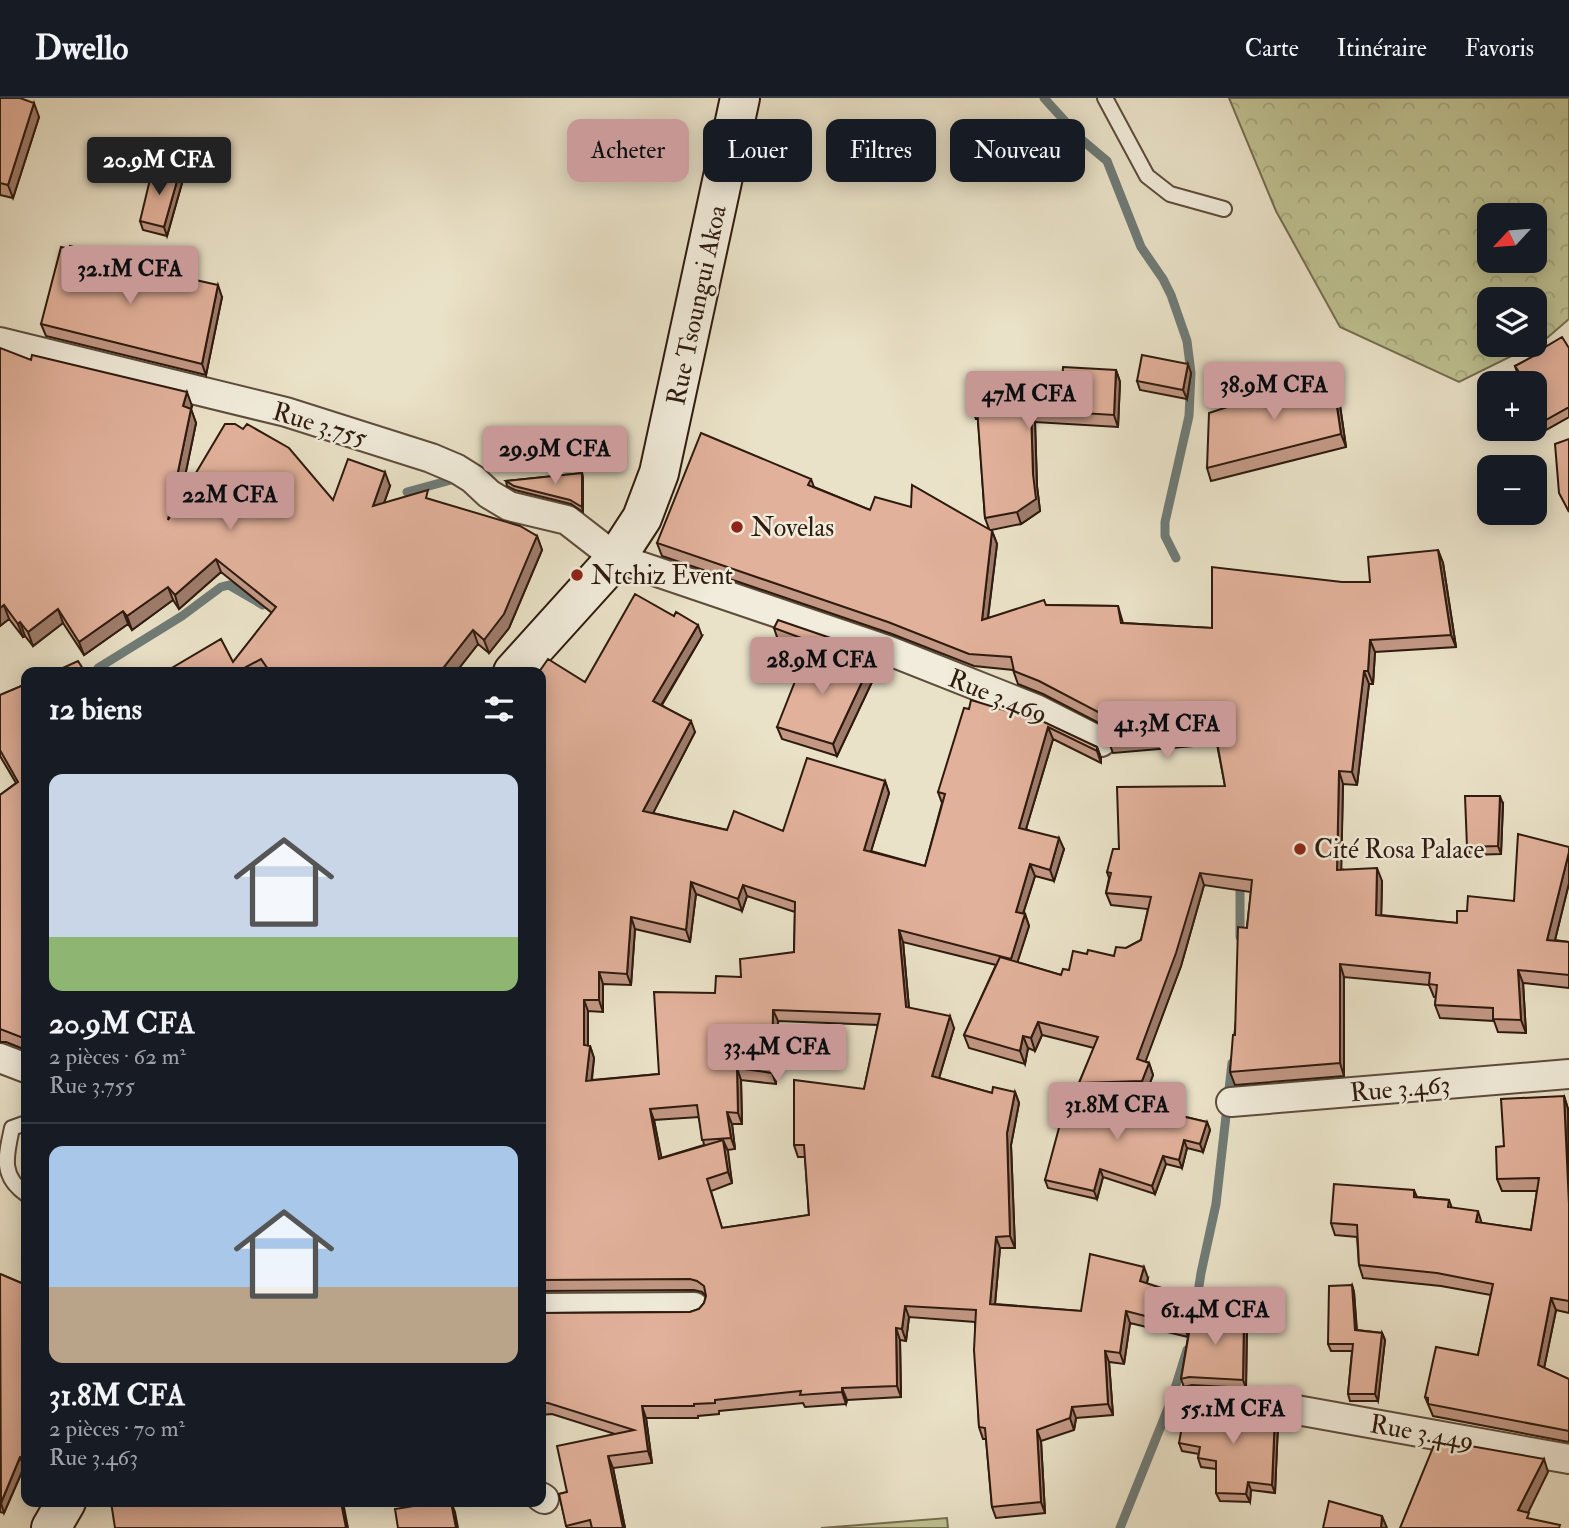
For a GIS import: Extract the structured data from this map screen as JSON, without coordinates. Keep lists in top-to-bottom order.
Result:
{
  "streets": {
    "main road": ["Rue Tsoungui Akoa"],
    "street": [
      "Rue 3.755",
      "Rue 3.469",
      "Rue 3.463",
      "Rue 3.449"
    ]
  },
  "crossings": [
    ["Rue Tsoungui Akoa", "Rue 3.755"],
    ["Rue Tsoungui Akoa", "Rue 3.469"],
    ["Rue 3.755", "Rue 3.469"]
  ],
  "places": ["Novelas", "Ntchiz Event", "Cité Rosa Palace"],
  "north": "bottom left",
  "page": {
    "header": "Dwello",
    "nav": ["Carte", "Itinéraire", "Favoris"],
    "chip": [
      "Acheter",
      "Louer",
      "Filtres",
      "Nouveau"
    ],
    "price": [
      "20.9M CFA",
      "32.1M CFA",
      "38.9M CFA",
      "47M CFA",
      "29.9M CFA",
      "22M CFA",
      "28.9M CFA",
      "41.3M CFA",
      "33.4M CFA",
      "31.8M CFA",
      "61.4M CFA",
      "55.1M CFA"
    ],
    "map_buttons": ["+", "−"],
    "heading": "12 biens",
    "list": [
      {
        "name": "20.9M CFA",
        "note": "2 pièces · 62 m² · Rue 3.755"
      },
      {
        "name": "31.8M CFA",
        "note": "2 pièces · 70 m² · Rue 3.463"
      }
    ]
  }
}
